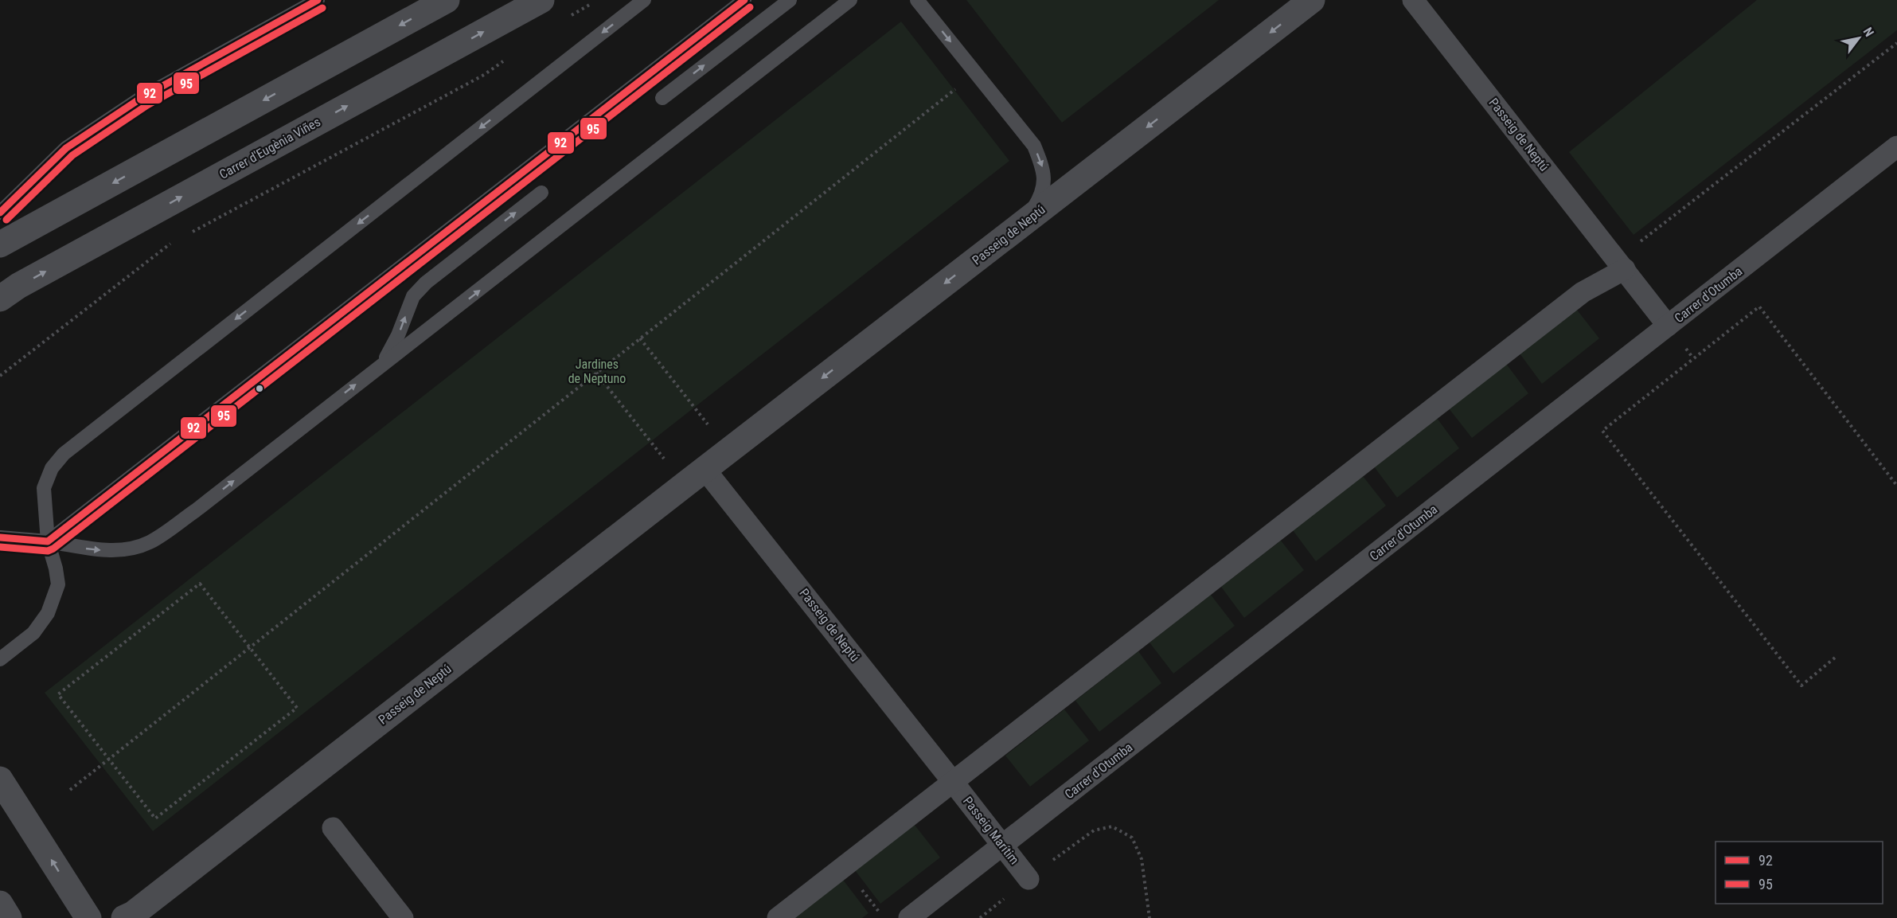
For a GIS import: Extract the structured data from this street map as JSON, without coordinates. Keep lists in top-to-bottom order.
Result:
{
  "streets": {
    "street": [
      "Passeig de Neptú",
      "Carrer d'Eugènia Viñes",
      "Carrer d'Otumba",
      "Passeig Marítim"
    ]
  },
  "crossings": [
    ["Passeig de Neptú", "Passeig Marítim"],
    ["Carrer d'Otumba", "Passeig Marítim"]
  ],
  "parks": ["Jardines de Neptuno"],
  "lines": ["transit line 92", "transit line 95"],
  "legend": ["92", "95"],
  "north": "top right"
}
